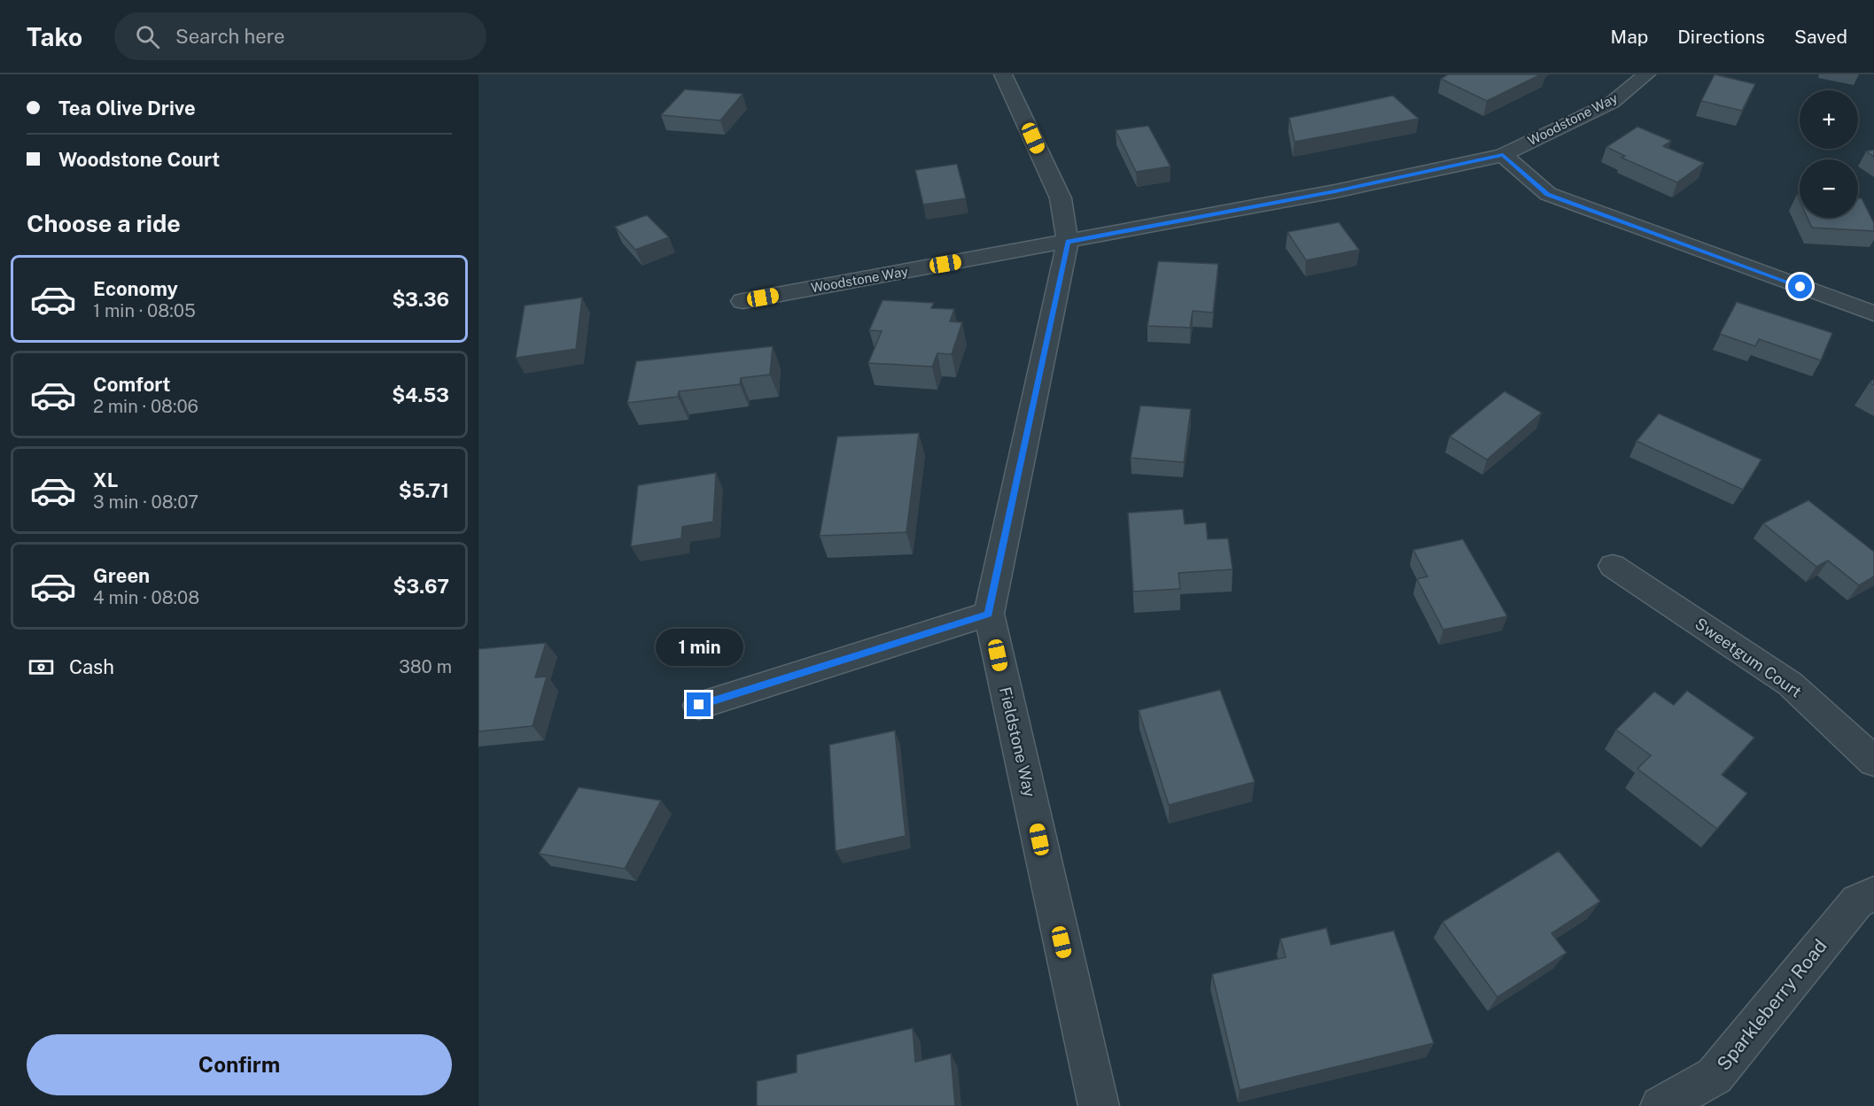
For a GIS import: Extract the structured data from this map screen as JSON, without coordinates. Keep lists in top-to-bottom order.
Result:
{
  "streets": {
    "street": [
      "Woodstone Way",
      "Sweetgum Court",
      "Fieldstone Way",
      "Sparkleberry Road"
    ]
  },
  "crossings": [
    ["Woodstone Way", "Fieldstone Way"]
  ],
  "page": {
    "header": "Tako",
    "search": "Search here",
    "nav": ["Map", "Directions", "Saved"],
    "banner": ["Tea Olive Drive", "Woodstone Court"],
    "map_buttons": ["+", "−"],
    "heading": "Choose a ride",
    "list": [
      {
        "name": "Economy",
        "note": "1 min · 08:05",
        "value": "$3.36"
      },
      {
        "name": "Comfort",
        "note": "2 min · 08:06",
        "value": "$4.53"
      },
      {
        "name": "XL",
        "note": "3 min · 08:07",
        "value": "$5.71"
      },
      {
        "name": "Green",
        "note": "4 min · 08:08",
        "value": "$3.67"
      }
    ],
    "bubble": "1 min",
    "pay": ["Cash", "380 m"],
    "buttons": "Confirm"
  }
}
